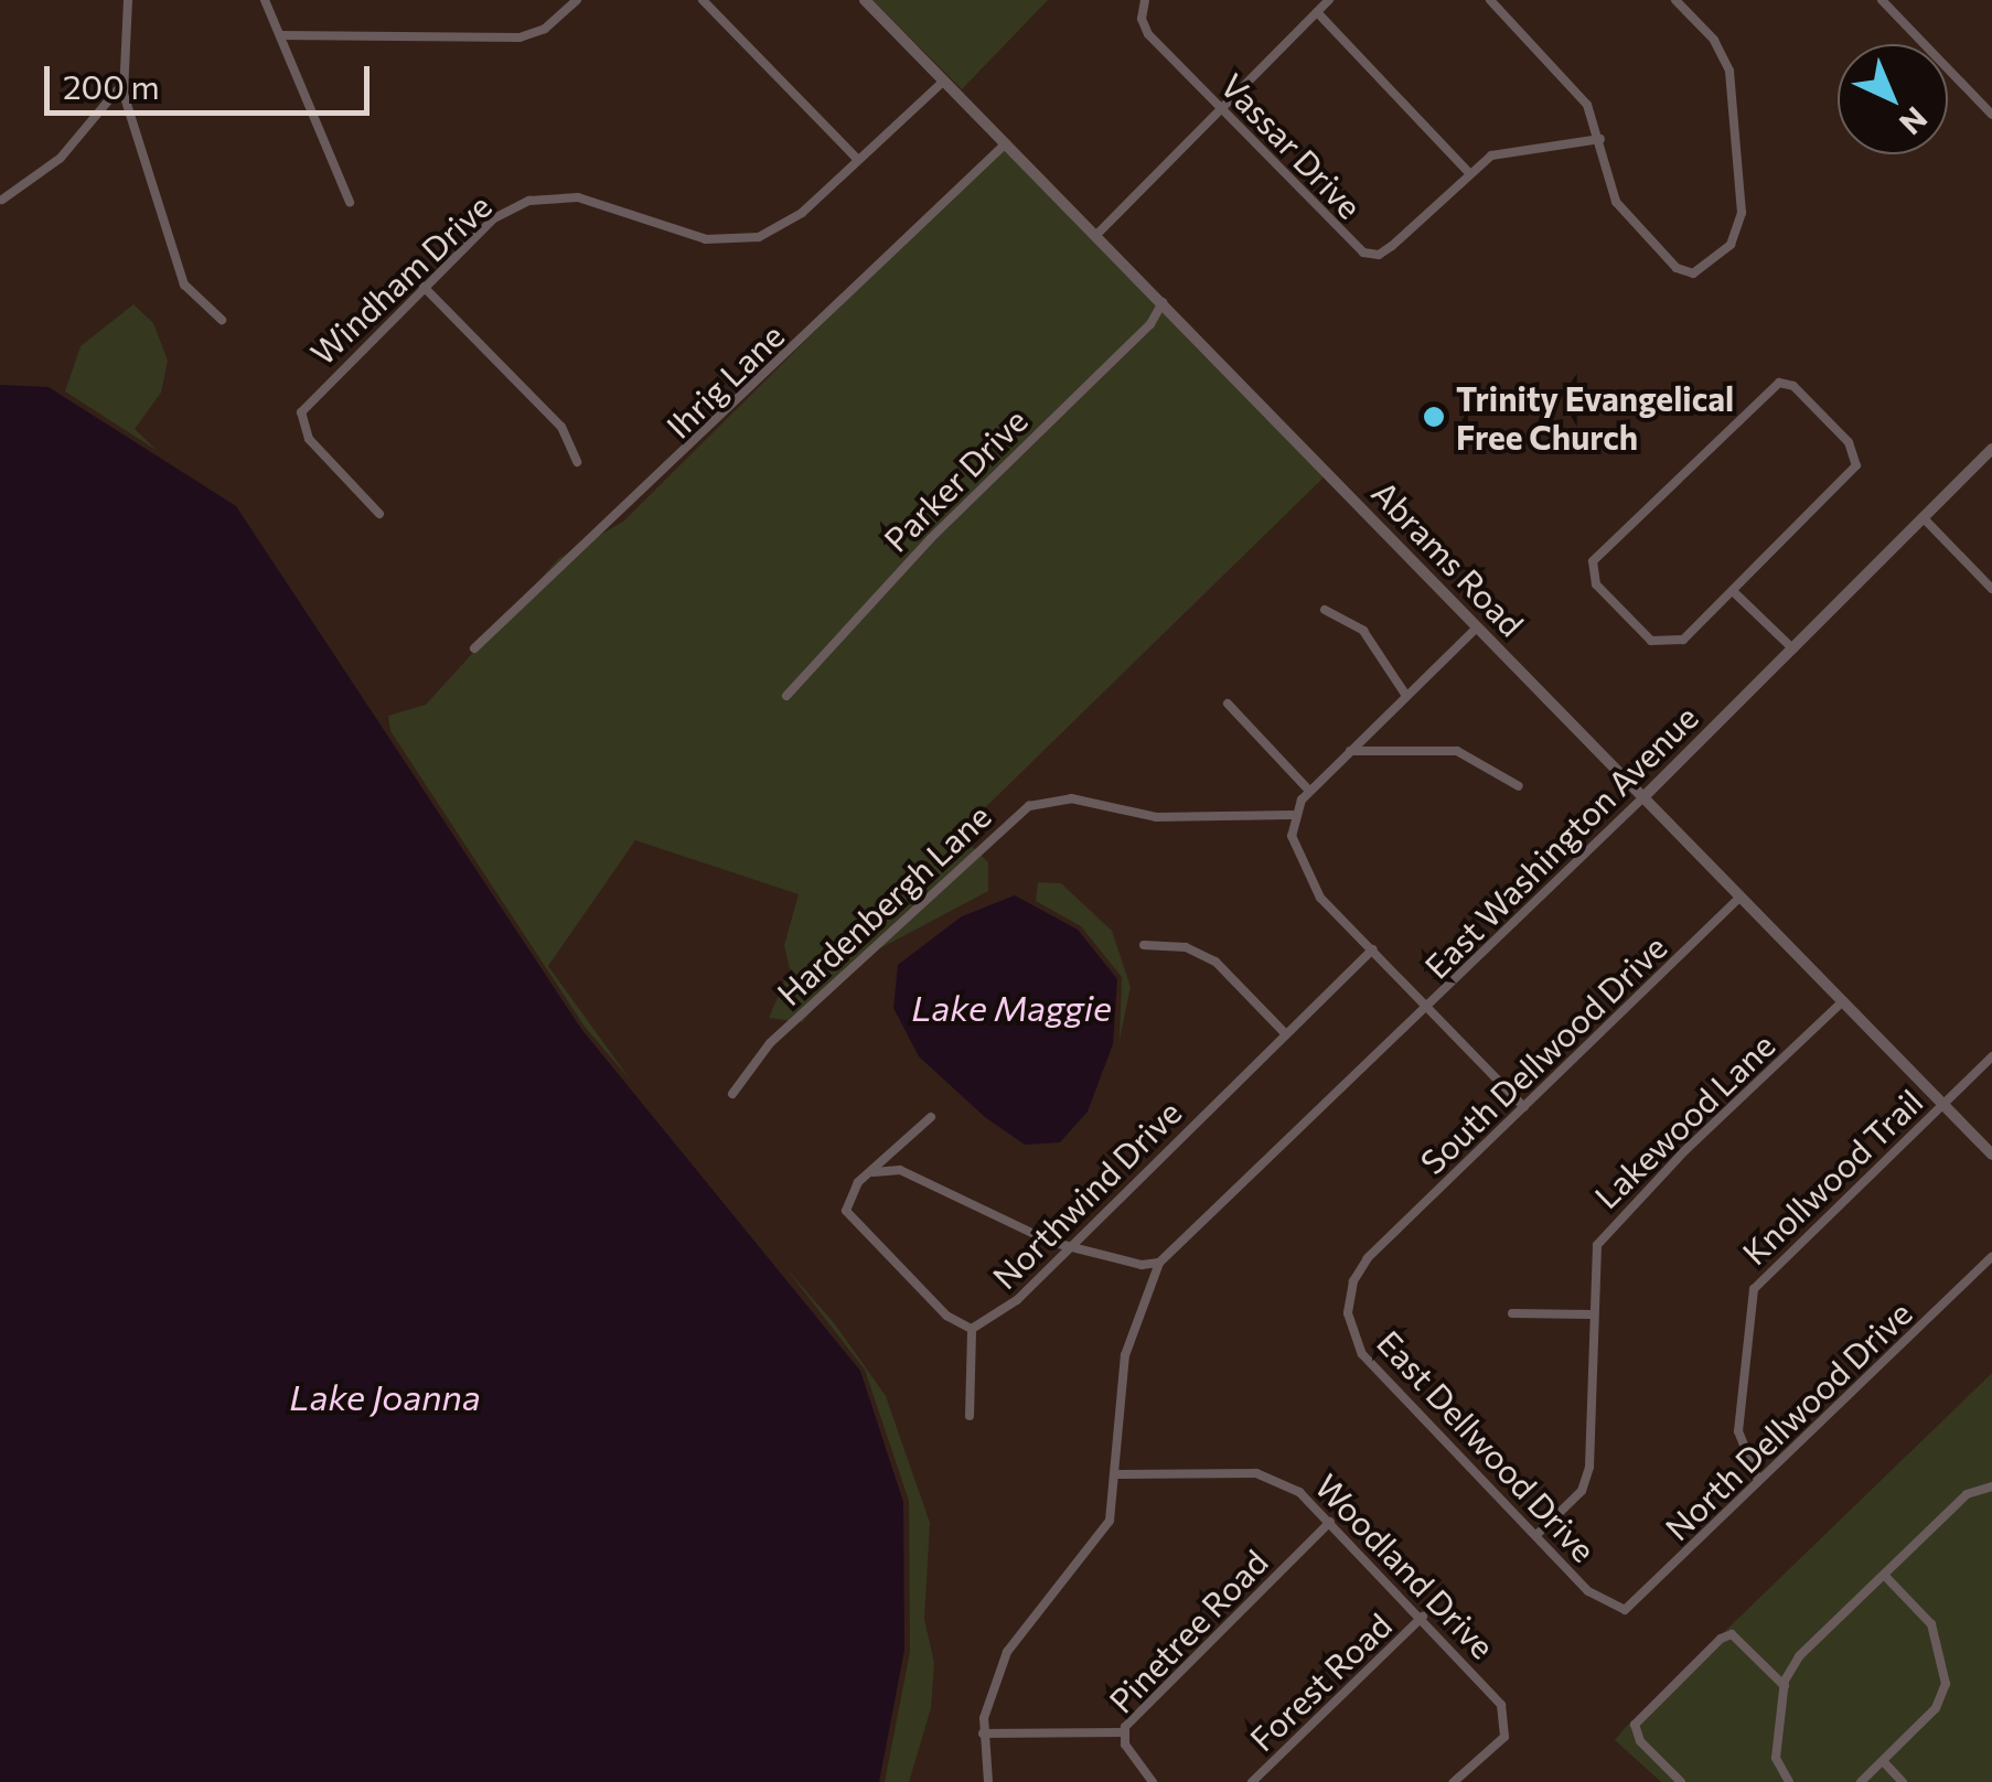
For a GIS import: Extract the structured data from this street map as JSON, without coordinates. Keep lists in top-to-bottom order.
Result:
{
  "streets": {
    "street": [
      "Vassar Drive",
      "Windham Drive",
      "Ihrig Lane",
      "Parker Drive",
      "Abrams Road",
      "East Washington Avenue",
      "Hardenbergh Lane",
      "South Dellwood Drive",
      "Lakewood Lane",
      "Knollwood Trail",
      "Northwind Drive",
      "North Dellwood Drive",
      "East Dellwood Drive",
      "Woodland Drive",
      "Pinetree Road",
      "Forest Road"
    ]
  },
  "crossings": [
    ["Windham Drive", "Abrams Road"],
    ["Ihrig Lane", "Abrams Road"],
    ["Parker Drive", "Abrams Road"],
    ["Abrams Road", "East Washington Avenue"],
    ["Abrams Road", "South Dellwood Drive"],
    ["Abrams Road", "Lakewood Lane"],
    ["Abrams Road", "Knollwood Trail"],
    ["South Dellwood Drive", "East Dellwood Drive"],
    ["Lakewood Lane", "East Dellwood Drive"],
    ["Knollwood Trail", "North Dellwood Drive"],
    ["North Dellwood Drive", "East Dellwood Drive"],
    ["Woodland Drive", "Pinetree Road"],
    ["Woodland Drive", "Forest Road"]
  ],
  "water": ["Lake Maggie", "Lake Joanna"],
  "places": ["Trinity Evangelical Free Church"],
  "scale_bar": "200 m",
  "north": "bottom right"
}
